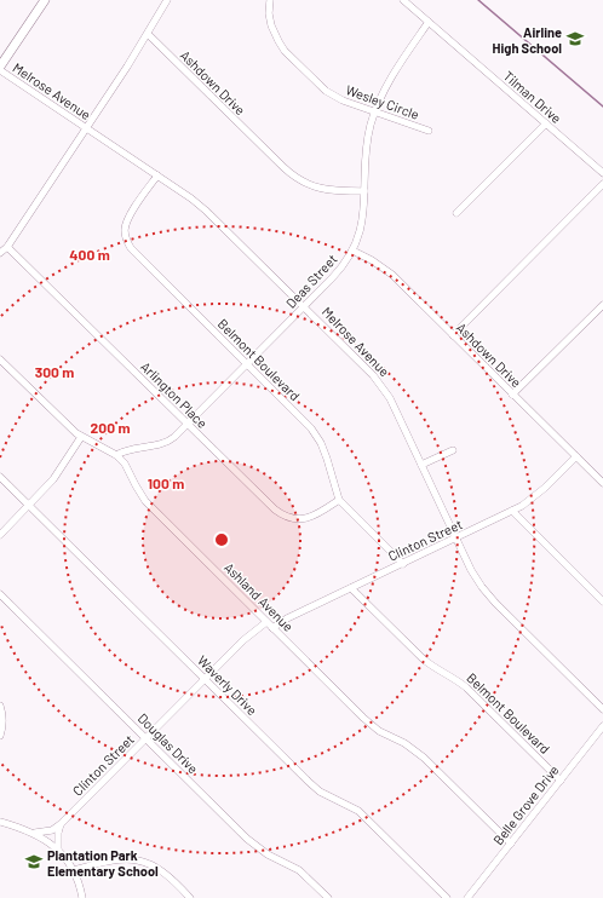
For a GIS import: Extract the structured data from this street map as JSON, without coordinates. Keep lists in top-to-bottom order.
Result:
{
  "streets": {
    "street": [
      "Ashdown Drive",
      "Melrose Avenue",
      "Tilman Drive",
      "Wesley Circle",
      "Deas Street",
      "Belmont Boulevard",
      "Arlington Place",
      "Clinton Street",
      "Ashland Avenue",
      "Waverly Drive",
      "Douglas Drive",
      "Belle Grove Drive"
    ]
  },
  "crossings": [
    ["Ashdown Drive", "Deas Street"],
    ["Ashdown Drive", "Clinton Street"],
    ["Melrose Avenue", "Deas Street"],
    ["Melrose Avenue", "Belmont Boulevard"],
    ["Melrose Avenue", "Clinton Street"],
    ["Tilman Drive", "Deas Street"],
    ["Wesley Circle", "Deas Street"],
    ["Deas Street", "Belmont Boulevard"],
    ["Deas Street", "Arlington Place"],
    ["Deas Street", "Ashland Avenue"],
    ["Belmont Boulevard", "Arlington Place"],
    ["Belmont Boulevard", "Clinton Street"],
    ["Belmont Boulevard", "Belle Grove Drive"],
    ["Clinton Street", "Ashland Avenue"],
    ["Clinton Street", "Waverly Drive"],
    ["Clinton Street", "Douglas Drive"],
    ["Ashland Avenue", "Belle Grove Drive"]
  ],
  "places": {
    "school or university": ["Airline High School", "Plantation Park Elementary School"]
  },
  "rings": [
    "400 m",
    "300 m",
    "200 m",
    "100 m"
  ]
}
